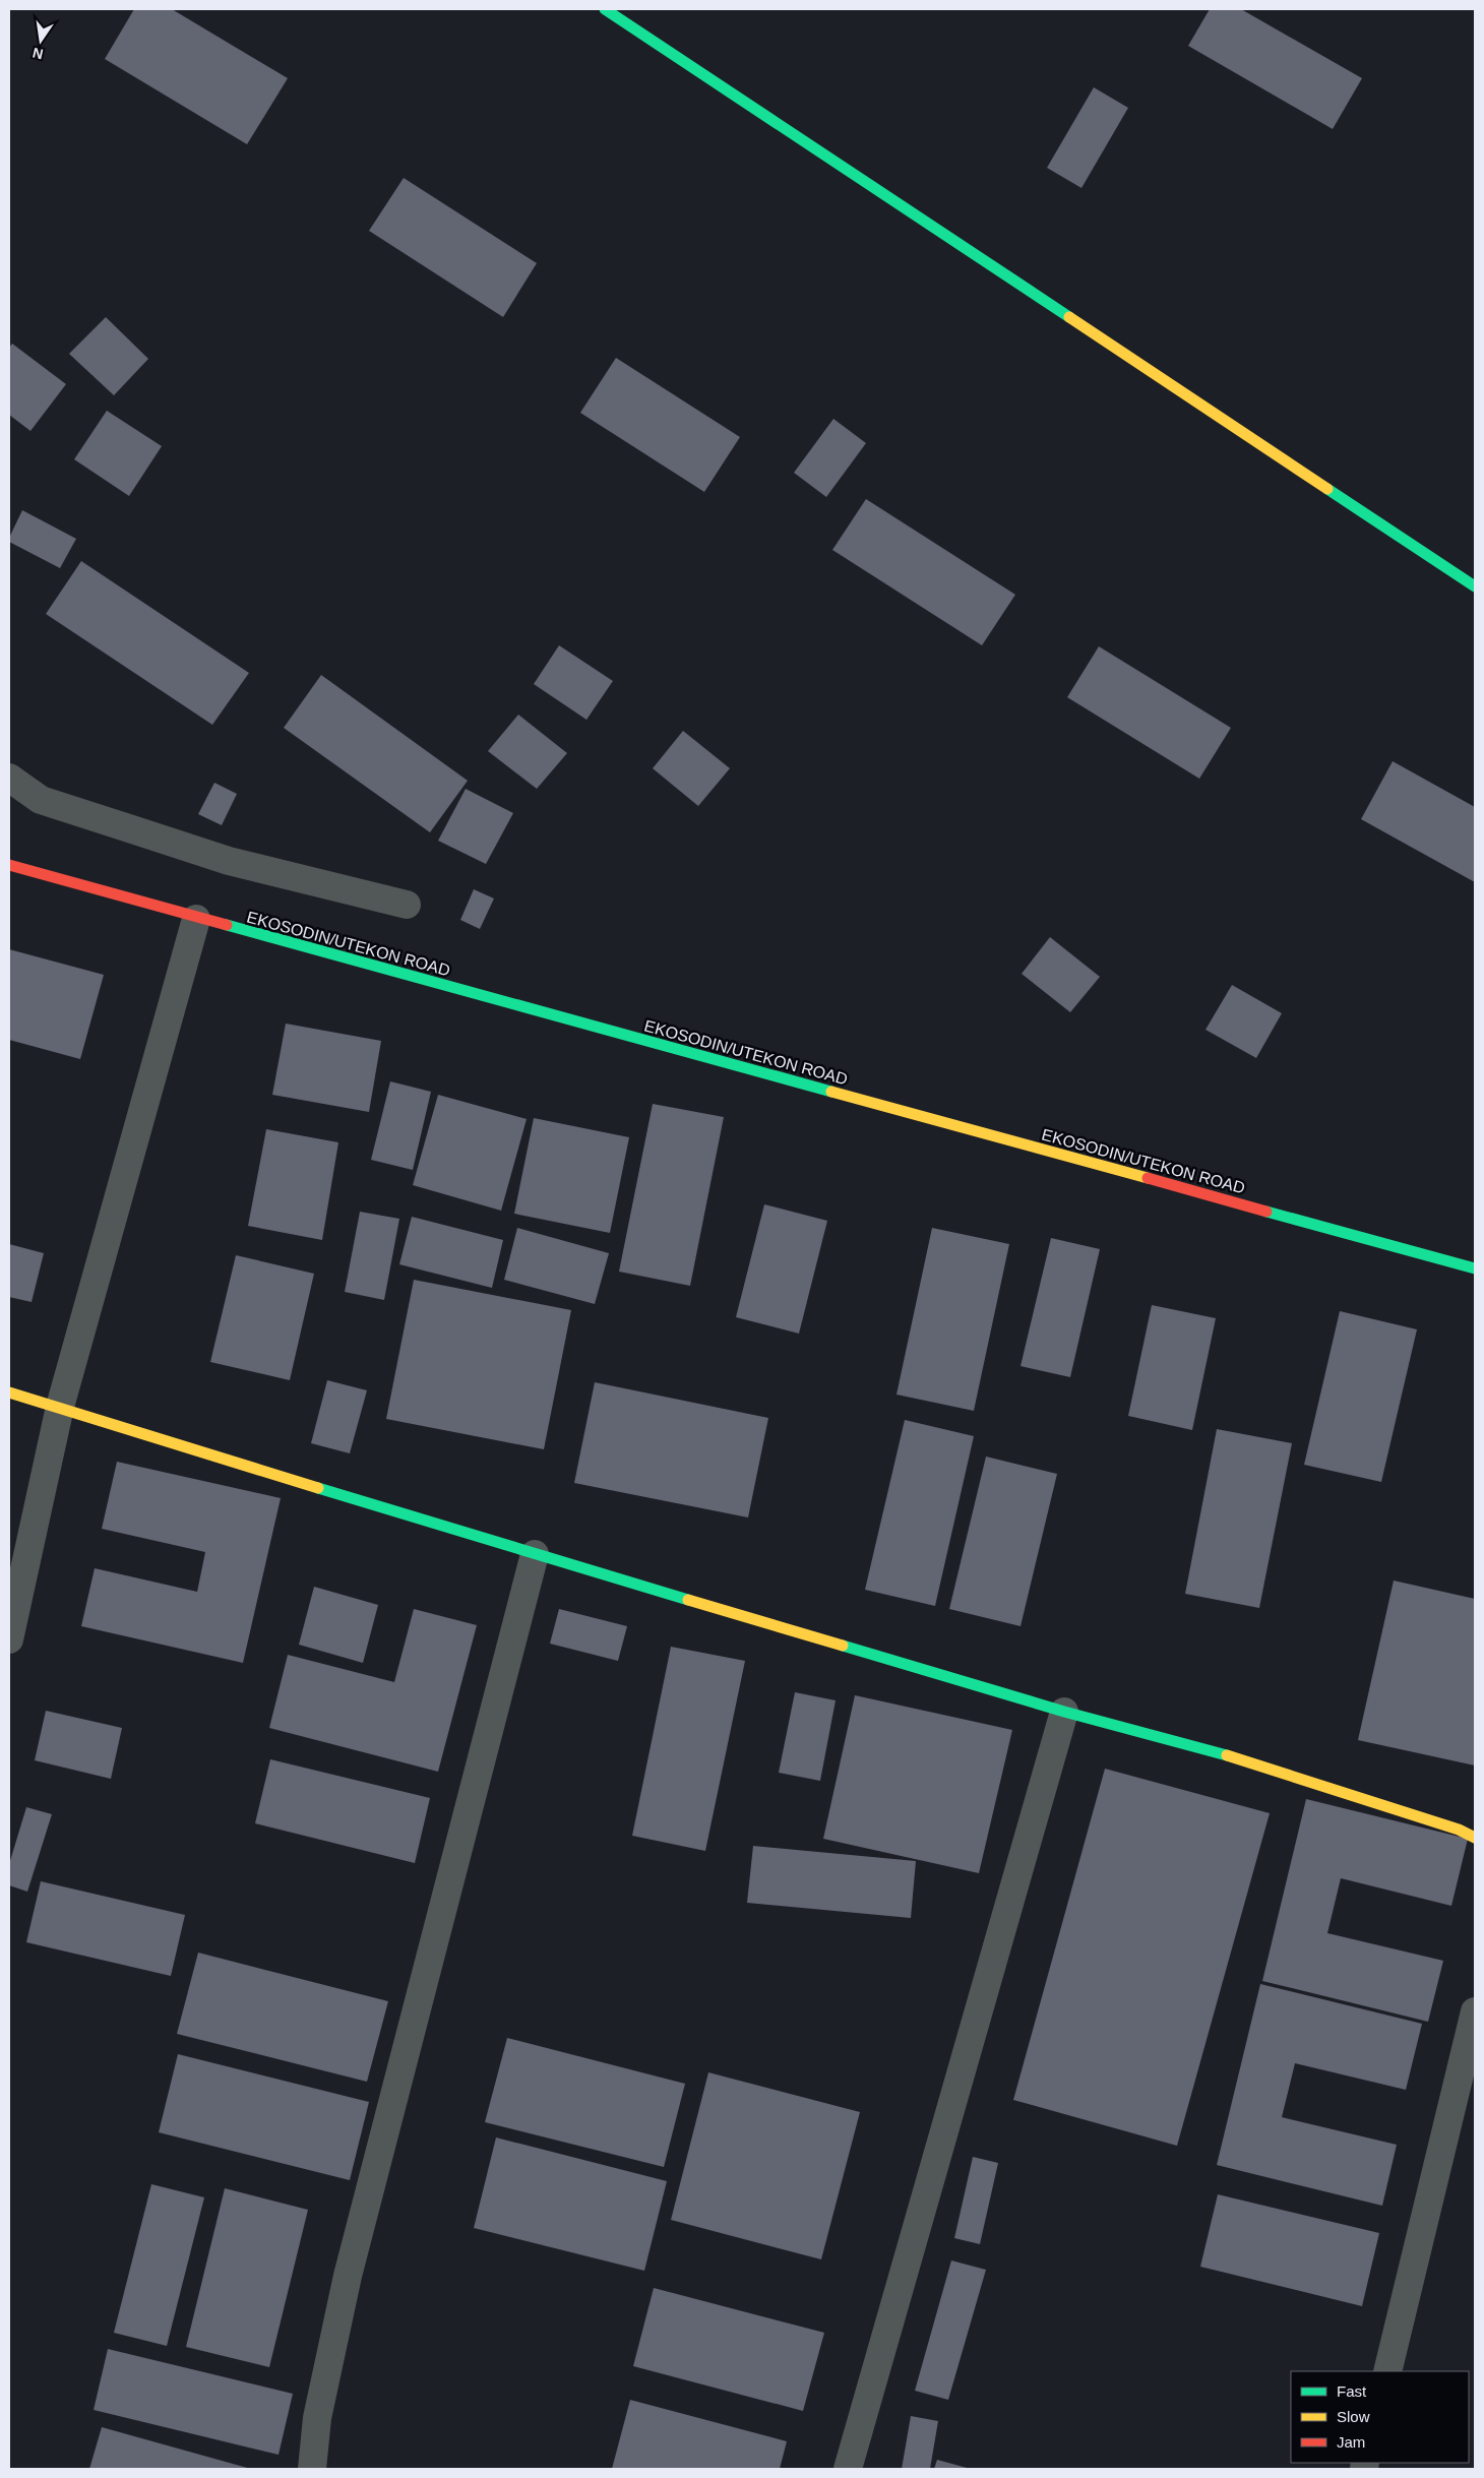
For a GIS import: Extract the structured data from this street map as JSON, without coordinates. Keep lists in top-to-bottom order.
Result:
{
  "streets": {
    "street": ["EKOSODIN/UTEKON ROAD"]
  },
  "legend": ["Fast", "Slow", "Jam"],
  "north": "bottom"
}
